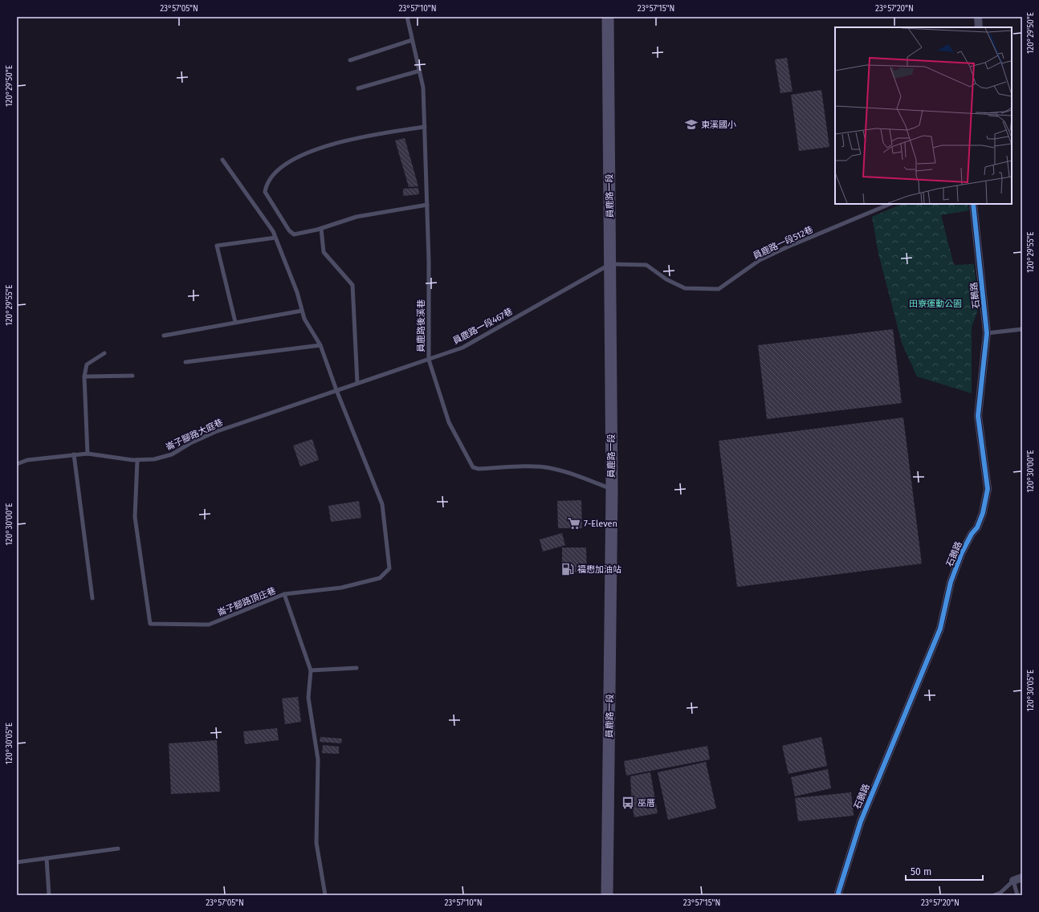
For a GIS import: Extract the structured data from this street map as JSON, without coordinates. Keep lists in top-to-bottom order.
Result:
{
  "streets": {
    "main road": ["員鹿路一段"],
    "street": ["石鵝路"],
    "lane": [
      "員鹿路一段512巷",
      "員鹿路後溪巷",
      "員鹿路一段467巷",
      "崙子腳路大庭巷",
      "崙子腳路頂庄巷"
    ]
  },
  "crossings": [
    ["員鹿路一段", "員鹿路一段512巷"],
    ["員鹿路一段", "員鹿路後溪巷"],
    ["員鹿路一段", "員鹿路一段467巷"],
    ["員鹿路一段512巷", "員鹿路一段467巷"],
    ["員鹿路後溪巷", "員鹿路一段467巷"],
    ["員鹿路一段467巷", "崙子腳路大庭巷"],
    ["崙子腳路大庭巷", "崙子腳路頂庄巷"]
  ],
  "parks": ["田寮運動公園"],
  "places": {
    "school or university": ["東溪國小"],
    "supermarket": ["7-Eleven"],
    "fuel station": ["福懋加油站"],
    "bus stop": ["巫厝"]
  },
  "scale_bar": "50 m",
  "coordinates": [
    "23°57'05\"N",
    "23°57'10\"N",
    "23°57'15\"N",
    "23°57'20\"N",
    "120°29'50\"E",
    "120°29'55\"E",
    "120°30'00\"E",
    "120°30'05\"E"
  ]
}
